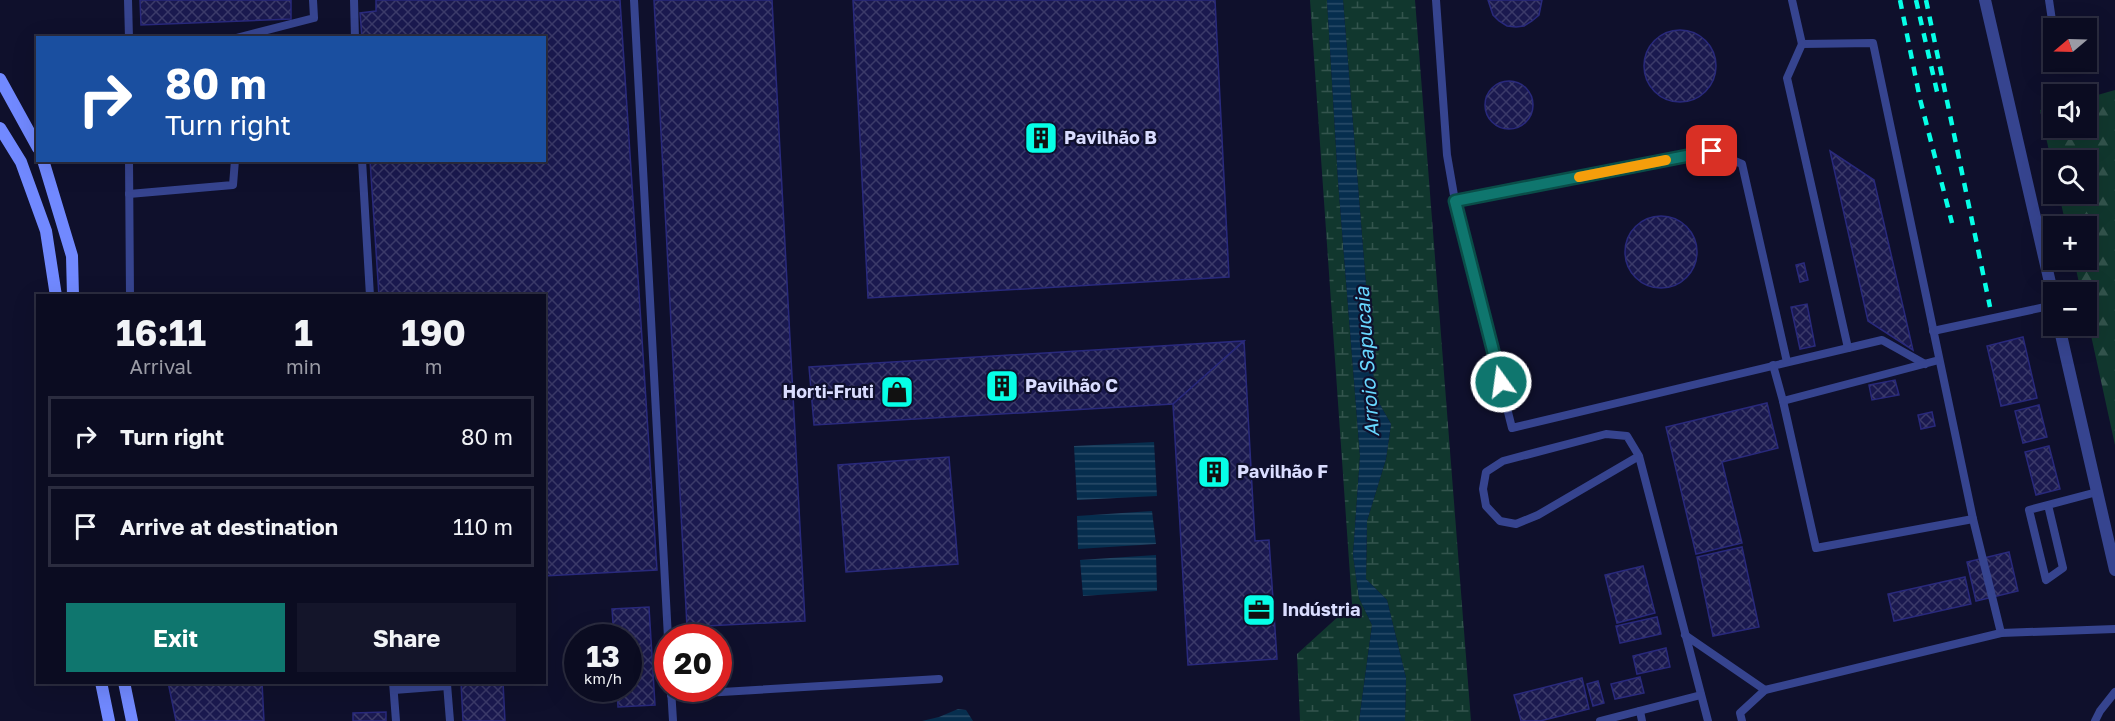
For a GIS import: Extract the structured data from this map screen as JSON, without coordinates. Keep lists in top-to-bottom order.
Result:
{
  "water": ["Arroio Sapucaia"],
  "places": {
    "building": ["Pavilhão B", "Pavilhão C", "Pavilhão F"],
    "shop": ["Horti-Fruti"],
    "office": ["Indústria"]
  },
  "north": "left",
  "page": {
    "map_buttons": ["+", "−"],
    "turn": ["80 m", "Turn right"],
    "eta": [
      "16:11",
      "Arrival",
      "1",
      "min",
      "190",
      "m"
    ],
    "list": [
      {
        "name": "Turn right",
        "value": "80 m"
      },
      {
        "name": "Arrive at destination",
        "value": "110 m"
      }
    ],
    "buttons": ["Exit", "Share"],
    "speed": "13 km/h",
    "limit": "20"
  }
}
